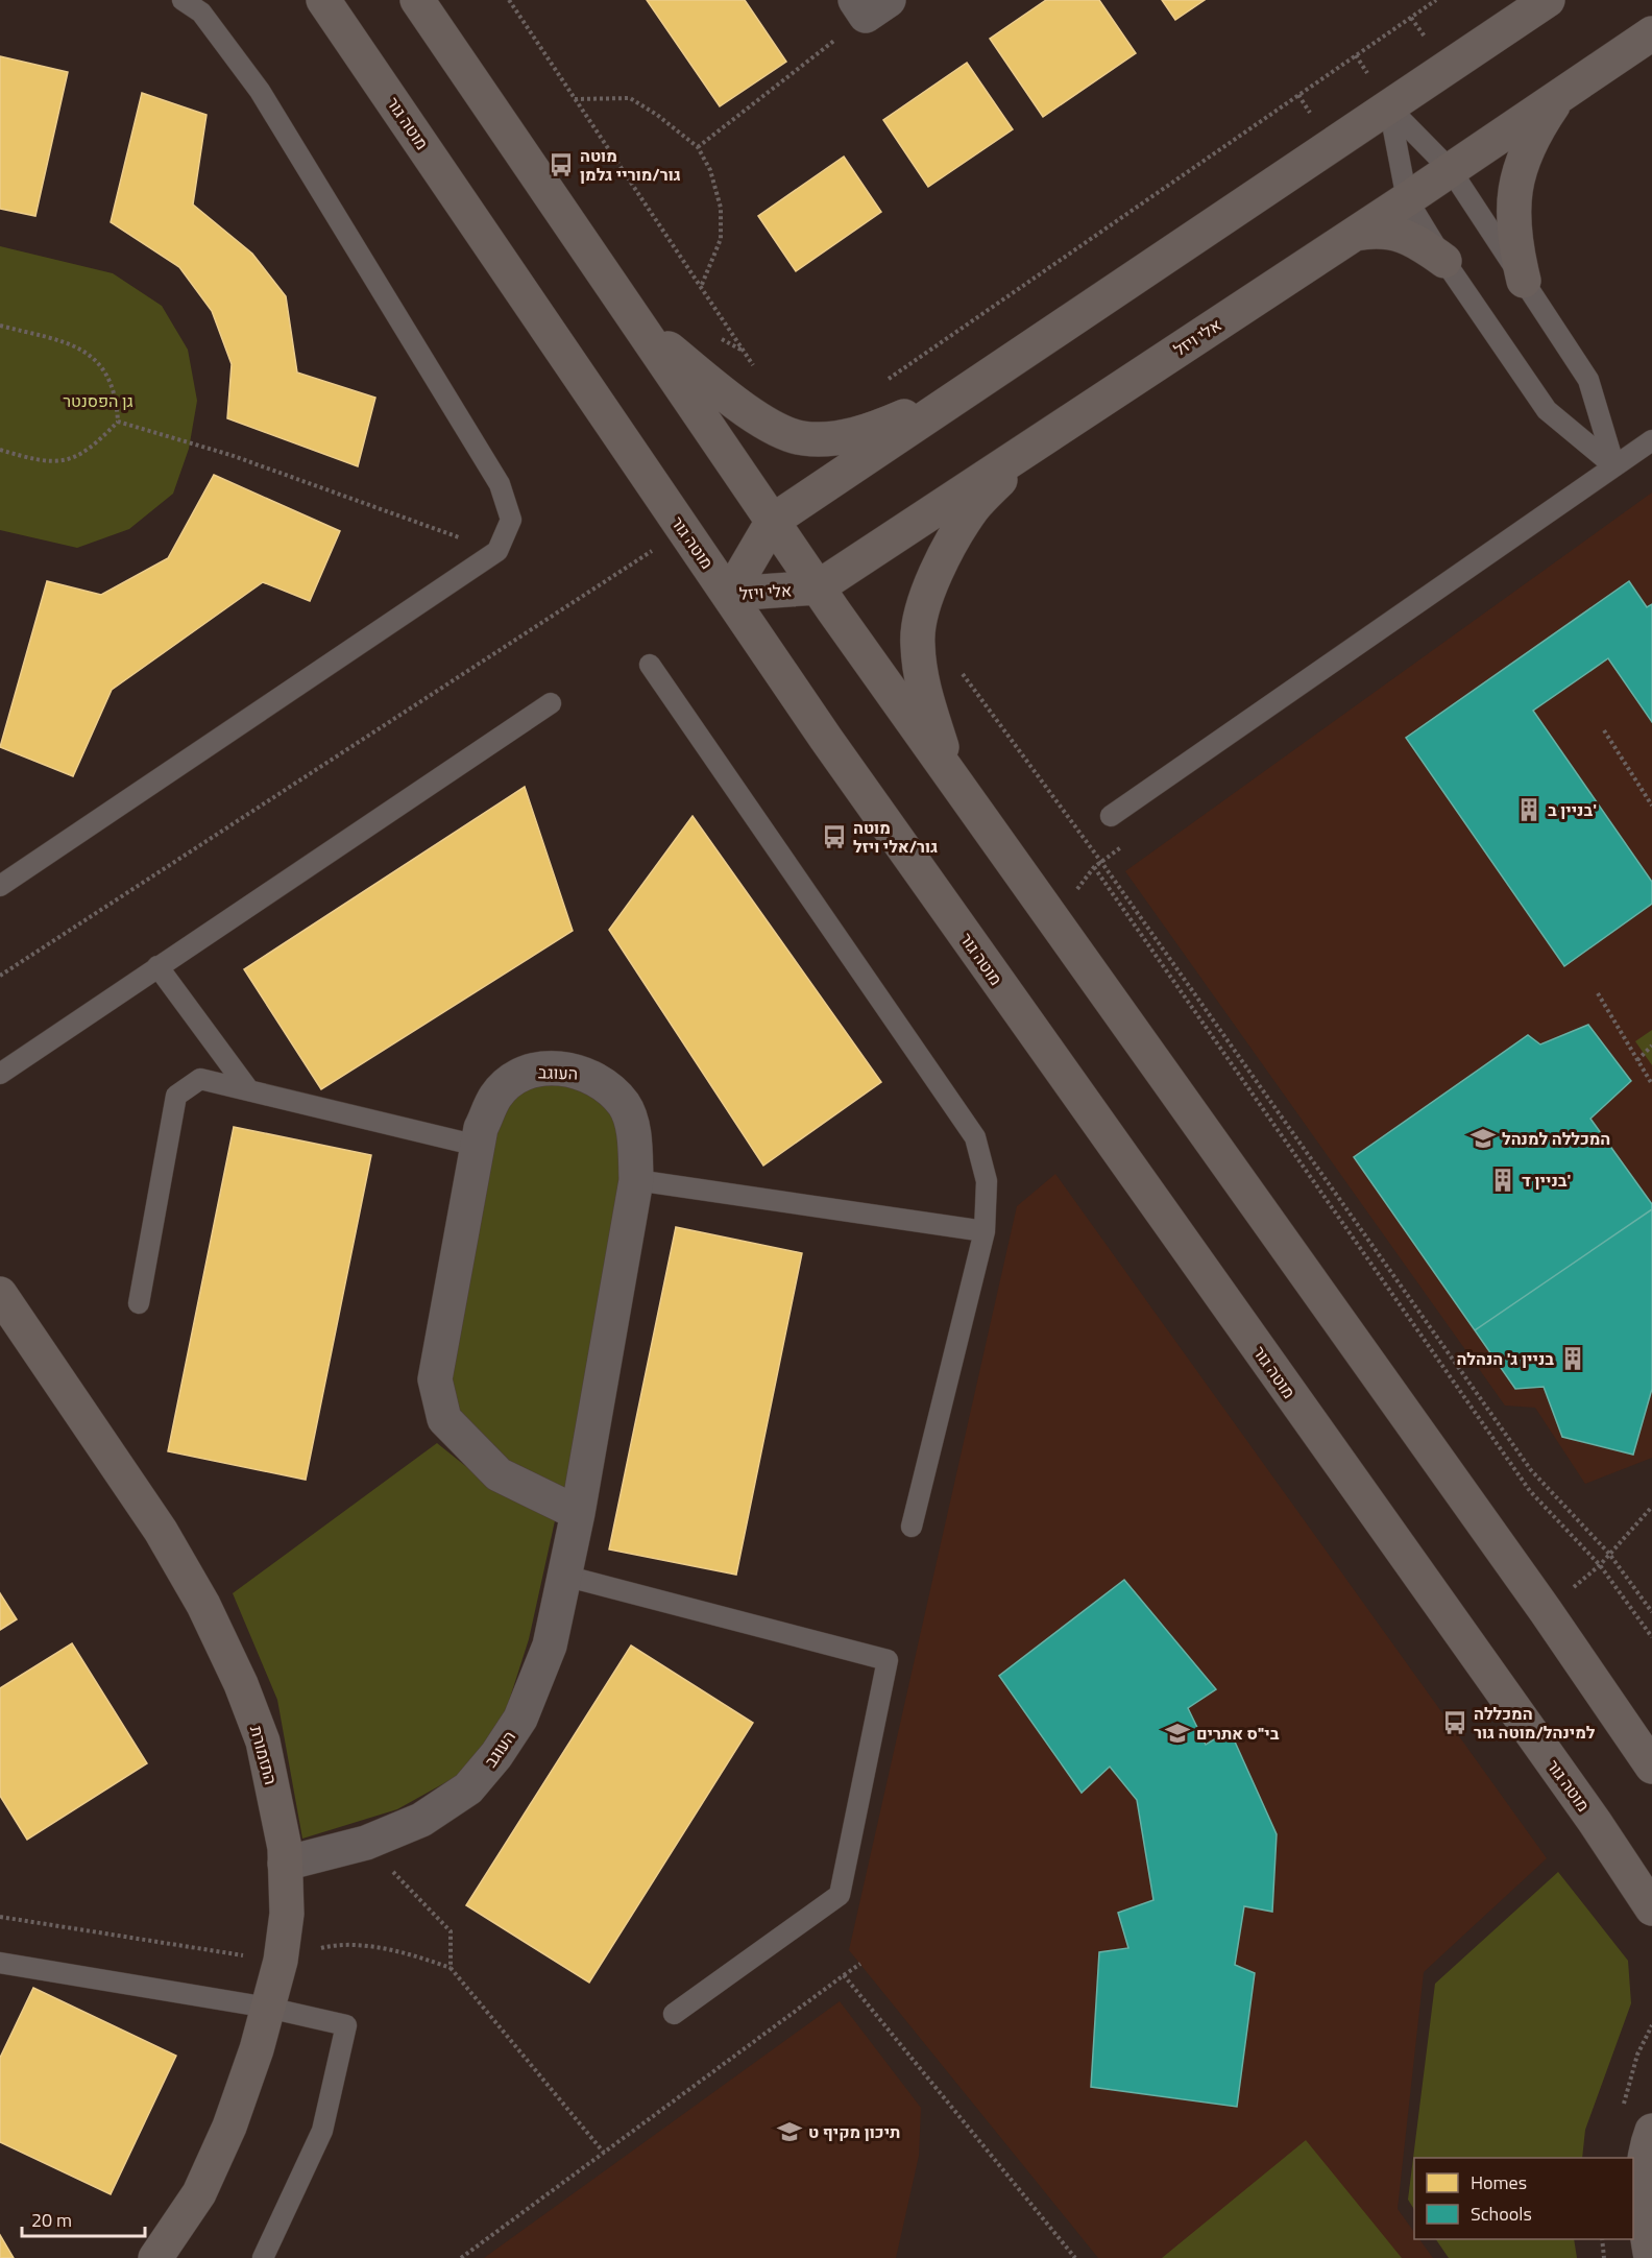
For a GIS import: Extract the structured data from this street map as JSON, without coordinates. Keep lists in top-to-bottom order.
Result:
{
  "streets": {
    "main road": ["מוטה גור", "אלי ויזל", "התזמורת"],
    "street": ["העוגב"]
  },
  "crossings": [
    ["מוטה גור", "אלי ויזל"],
    ["העוגב", "התזמורת"]
  ],
  "parks": ["גן הפסנטר"],
  "places": {
    "bus stop": ["מוטה גור/מוריי גלמן", "מוטה גור/אלי ויזל", "המכללה למינהל/מוטה גור"],
    "building": ["בניין ב'", "בניין ד'", "בניין ג' הנהלה"],
    "school or university": ["המכללה למנהל", "בי\"ס אתרים", "תיכון מקיף ט"]
  },
  "legend": ["Homes", "Schools"],
  "scale_bar": "20 m"
}
